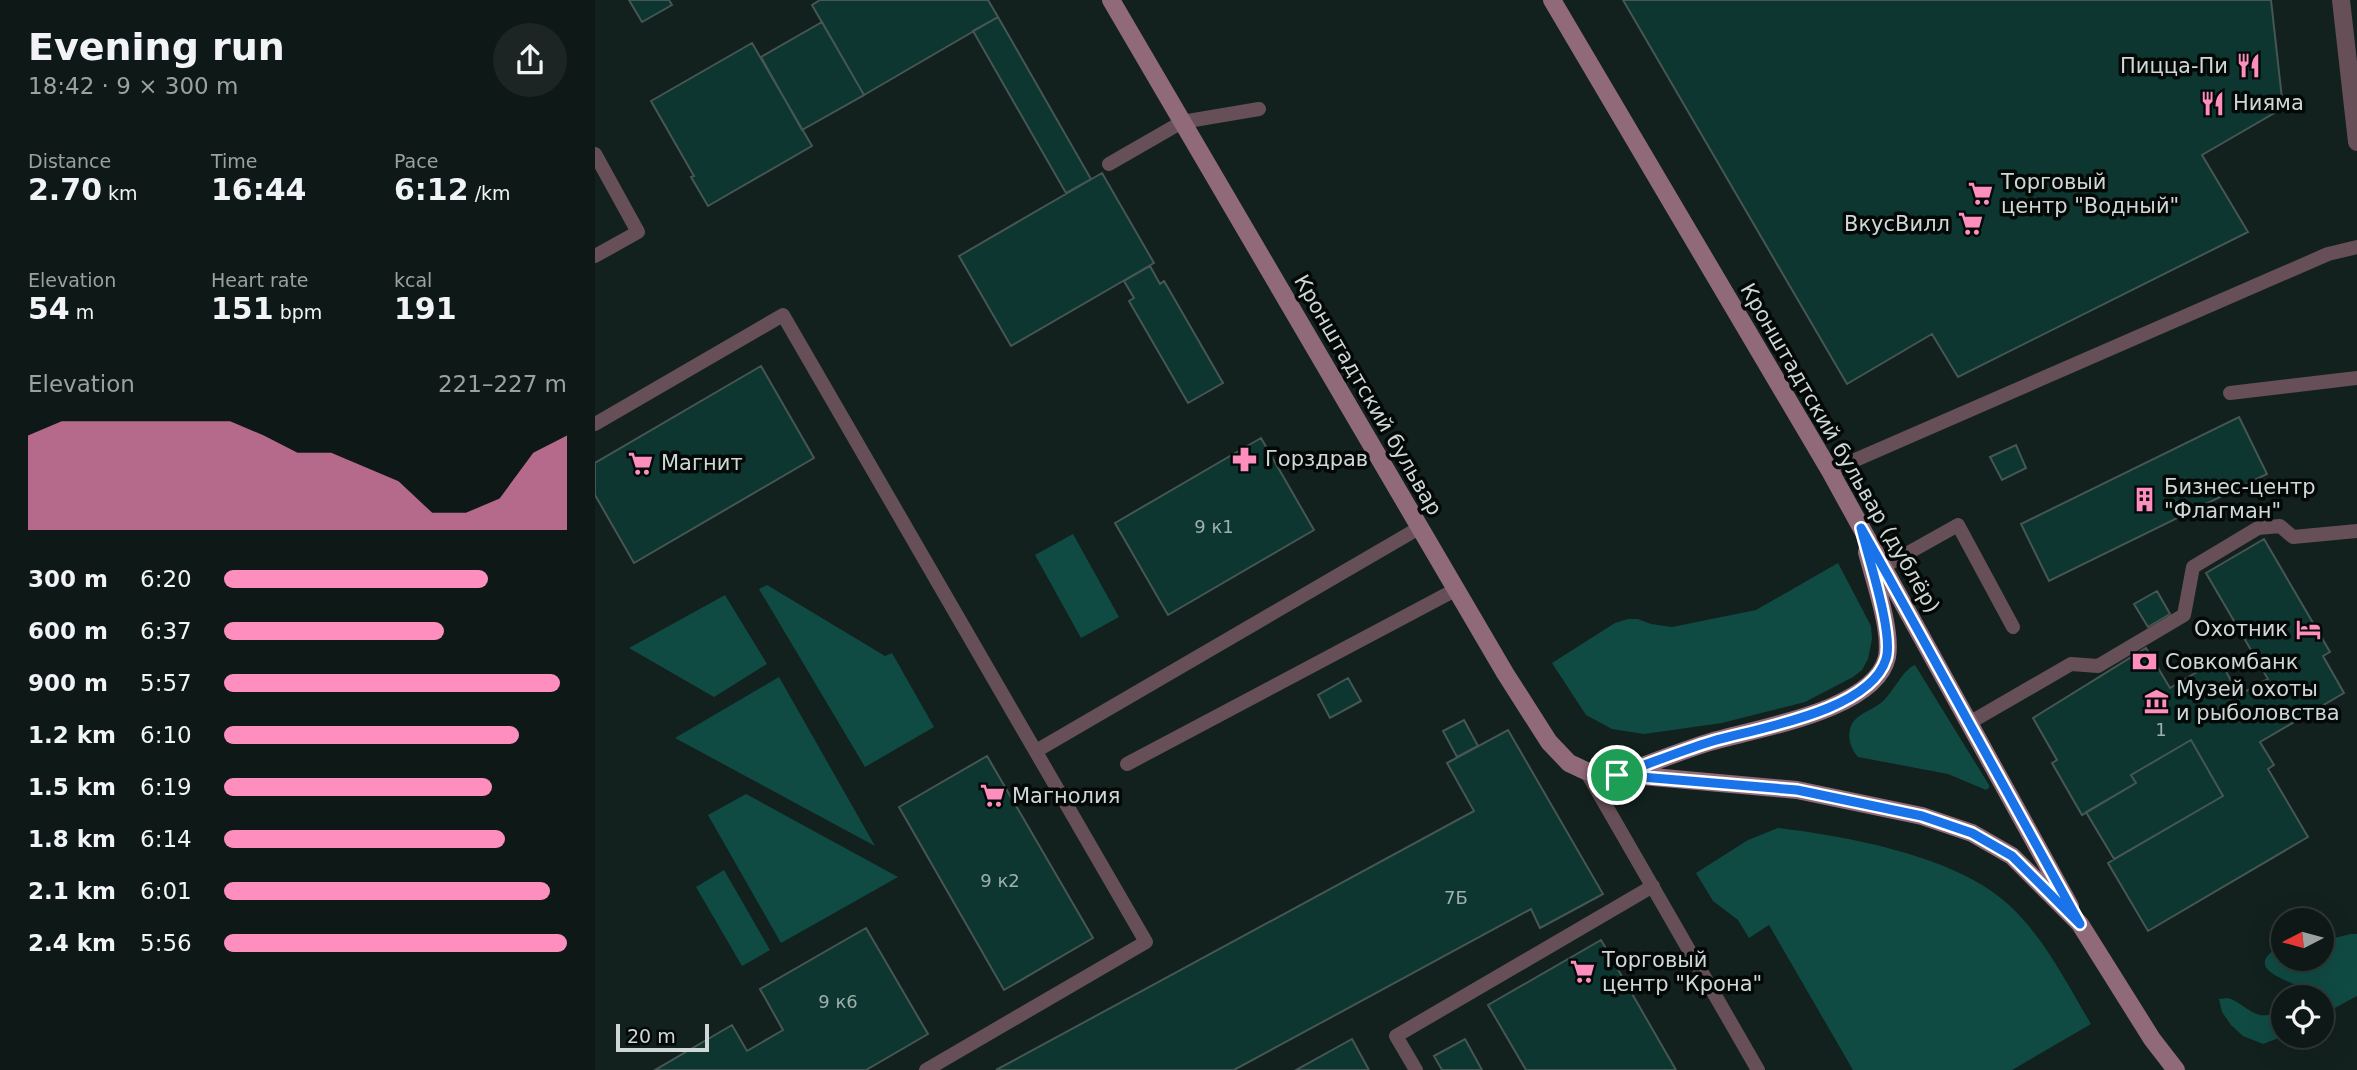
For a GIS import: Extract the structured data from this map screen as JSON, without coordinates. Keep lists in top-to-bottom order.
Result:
{
  "streets": {
    "main road": ["Кронштадтский бульвар", "Кронштадтский бульвар (дублёр)"]
  },
  "crossings": [
    ["Кронштадтский бульвар", "Кронштадтский бульвар (дублёр)"]
  ],
  "places": {
    "restaurant": ["Пицца-Пи", "Нияма"],
    "supermarket": [
      "Торговый центр \"Водный\"",
      "ВкусВилл",
      "Магнит",
      "Магнолия",
      "Торговый центр \"Крона\""
    ],
    "pharmacy": ["Горздрав"],
    "building": ["Бизнес-центр \"Флагман\""],
    "hotel": ["Охотник"],
    "bank": ["Совкомбанк"],
    "museum": ["Музей охоты и рыболовства"]
  },
  "house_numbers": [
    "9 к1",
    "1",
    "9 к2",
    "7Б",
    "9 к6"
  ],
  "scale_bar": "20 m",
  "north": "left",
  "page": {
    "heading": ["Evening run", "18:42 · 9 × 300 m"],
    "stats": [
      ["Distance", "2.70 km"],
      ["Time", "16:44"],
      ["Pace", "6:12 /km"],
      ["Elevation", "54 m"],
      ["Heart rate", "151 bpm"],
      ["kcal", "191"]
    ],
    "chart": ["Elevation", "221–227 m"],
    "list": [
      {
        "name": "300 m",
        "note": "6:20"
      },
      {
        "name": "600 m",
        "note": "6:37"
      },
      {
        "name": "900 m",
        "note": "5:57"
      },
      {
        "name": "1.2 km",
        "note": "6:10"
      },
      {
        "name": "1.5 km",
        "note": "6:19"
      },
      {
        "name": "1.8 km",
        "note": "6:14"
      },
      {
        "name": "2.1 km",
        "note": "6:01"
      },
      {
        "name": "2.4 km",
        "note": "5:56"
      }
    ],
    "scale": "20 m"
  }
}
